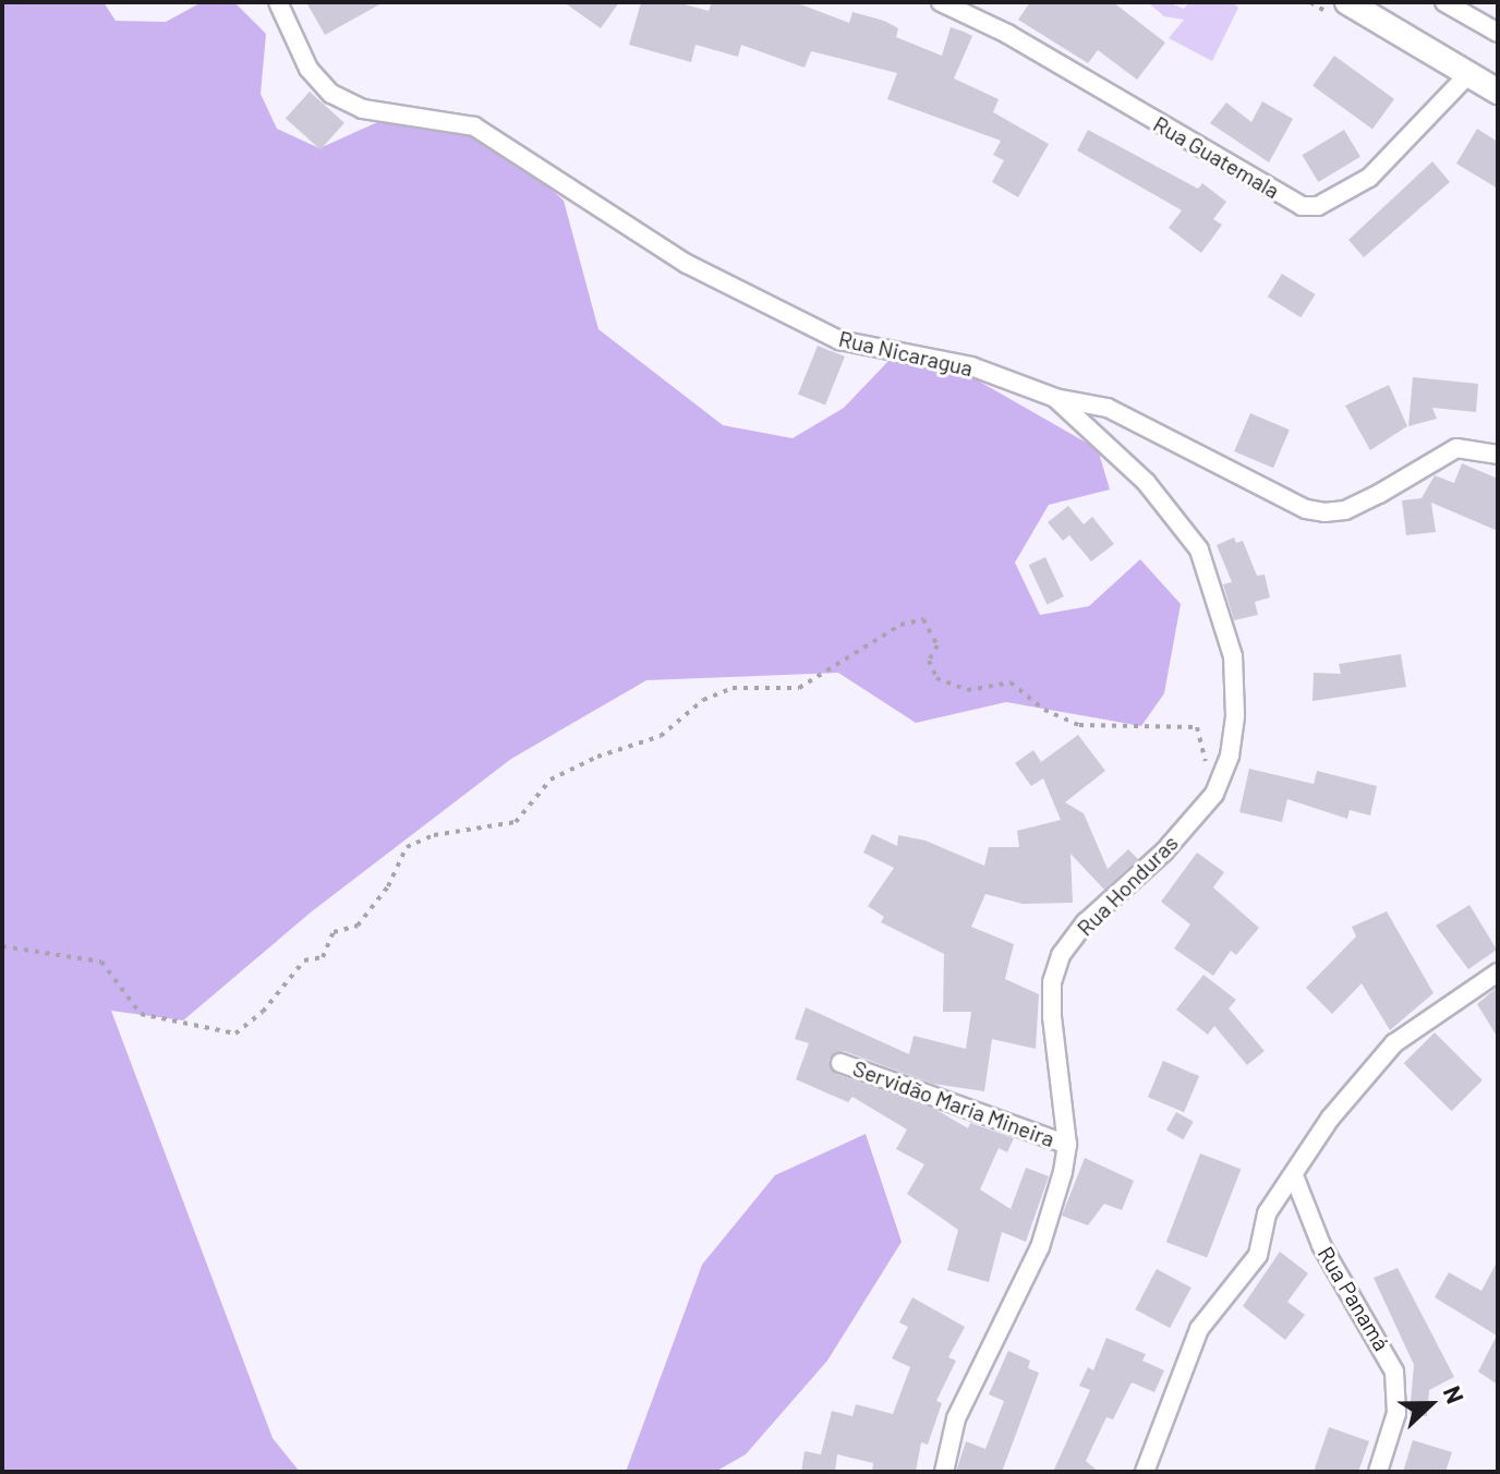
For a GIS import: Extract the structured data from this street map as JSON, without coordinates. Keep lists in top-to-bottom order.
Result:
{
  "streets": {
    "street": [
      "Rua Guatemala",
      "Rua Nicaragua",
      "Rua Honduras",
      "Servidão Maria Mineira",
      "Rua Panamá"
    ]
  },
  "crossings": [
    ["Rua Nicaragua", "Rua Honduras"],
    ["Rua Honduras", "Servidão Maria Mineira"]
  ],
  "north": "right"
}
